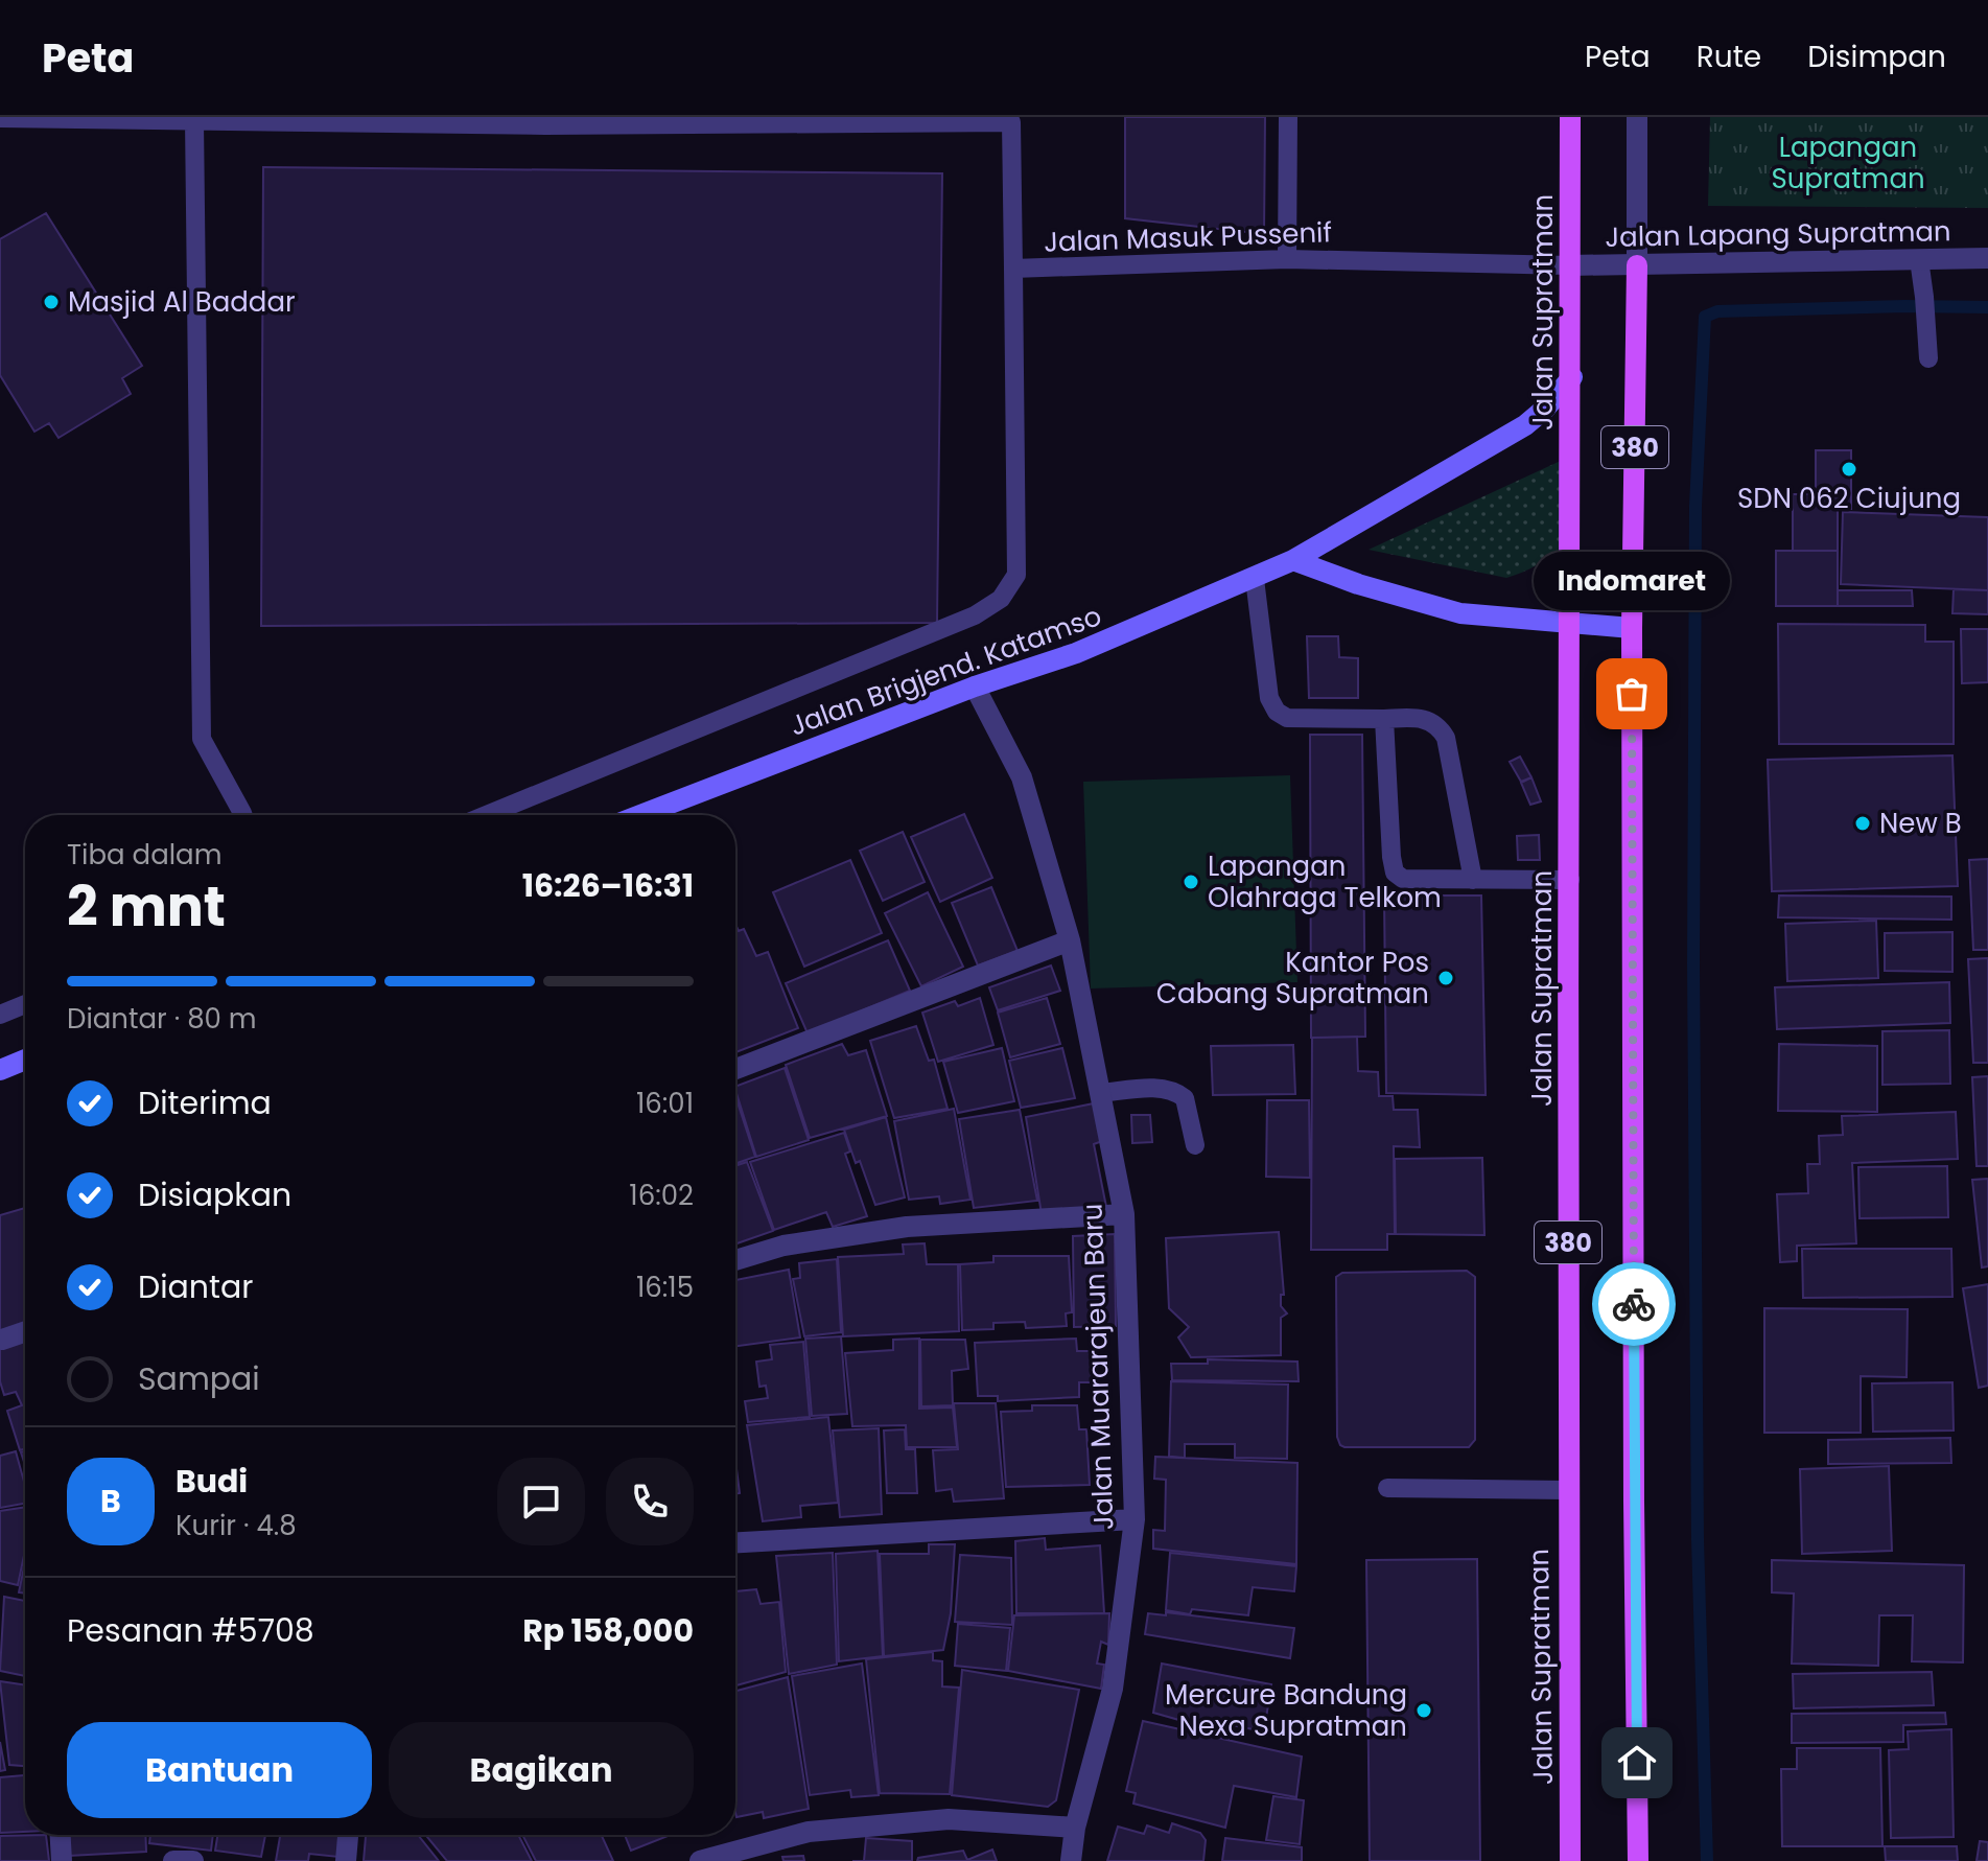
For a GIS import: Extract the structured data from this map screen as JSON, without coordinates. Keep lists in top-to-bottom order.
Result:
{
  "streets": {
    "main road": ["Jalan Supratman", "380", "Jalan Brigjend. Katamso"],
    "street": ["Jalan Lapang Supratman", "Jalan Muararajeun Baru"],
    "lane": ["Jalan Masuk Pussenif"]
  },
  "crossings": [
    ["Jalan Lapang Supratman", "Jalan Masuk Pussenif"],
    ["Jalan Lapang Supratman", "Jalan Supratman"],
    ["Jalan Lapang Supratman", "380"],
    ["Jalan Masuk Pussenif", "Jalan Supratman"],
    ["Jalan Supratman", "Jalan Brigjend. Katamso"],
    ["Jalan Brigjend. Katamso", "Jalan Muararajeun Baru"]
  ],
  "parks": ["Lapangan Supratman"],
  "places": [
    "Masjid Al Baddar",
    "SDN 062 Ciujung",
    "Indomaret",
    "New B",
    "Lapangan Olahraga Telkom",
    "Kantor Pos Cabang Supratman",
    "Mercure Bandung Nexa Supratman"
  ],
  "page": {
    "header": "Peta",
    "nav": ["Peta", "Rute", "Disimpan"],
    "bubble": "Indomaret",
    "heading": ["2 mnt", "Tiba dalam", "16:26–16:31"],
    "panel": [
      "Budi",
      "Kurir · 4.8",
      "Pesanan #5708",
      "Rp 158,000"
    ],
    "bar": "Diantar · 80 m",
    "list": [
      ["Diterima", "16:01"],
      ["Disiapkan", "16:02"],
      ["Diantar", "16:15"],
      "Sampai"
    ],
    "round": "B",
    "buttons": ["Bantuan", "Bagikan"]
  }
}
